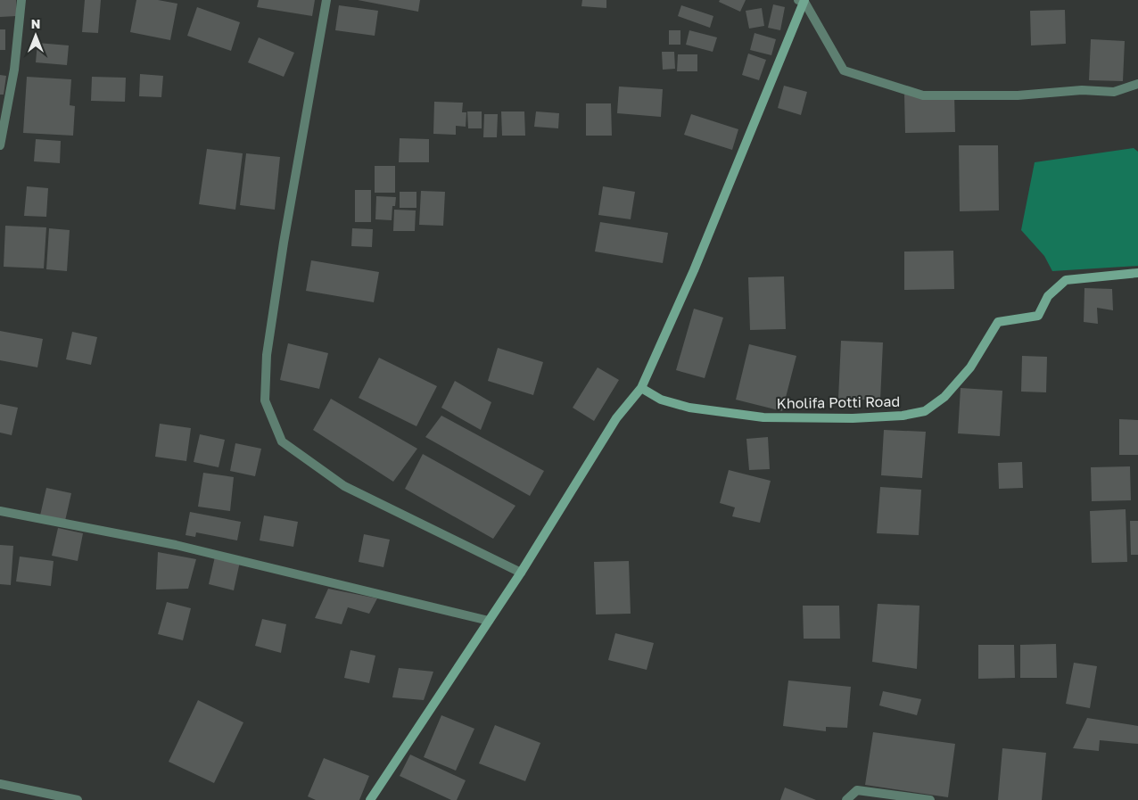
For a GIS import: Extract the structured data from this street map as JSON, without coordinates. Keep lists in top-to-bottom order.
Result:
{
  "streets": {
    "street": ["Kholifa Potti Road"]
  },
  "north": "top"
}
